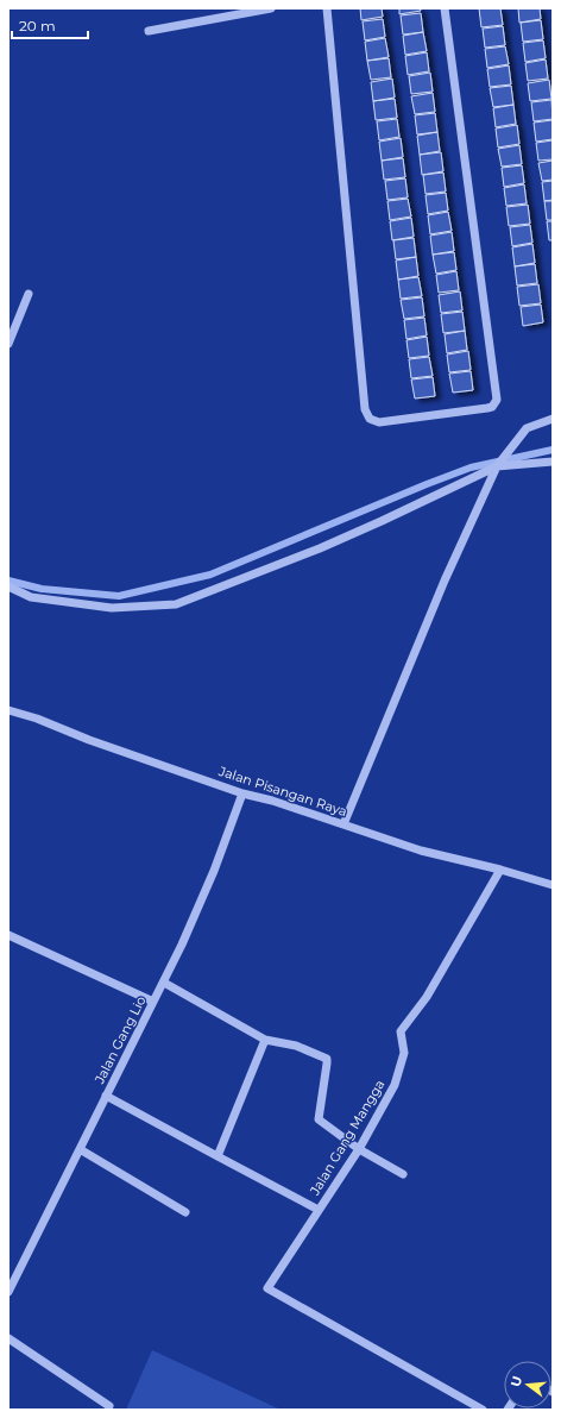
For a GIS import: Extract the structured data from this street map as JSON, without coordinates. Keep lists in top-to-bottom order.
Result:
{
  "streets": {
    "street": ["Jalan Pisangan Raya", "Jalan Gang Lio", "Jalan Gang Mangga"]
  },
  "crossings": [
    ["Jalan Pisangan Raya", "Jalan Gang Lio"],
    ["Jalan Pisangan Raya", "Jalan Gang Mangga"]
  ],
  "scale_bar": "20 m",
  "north": "left"
}
